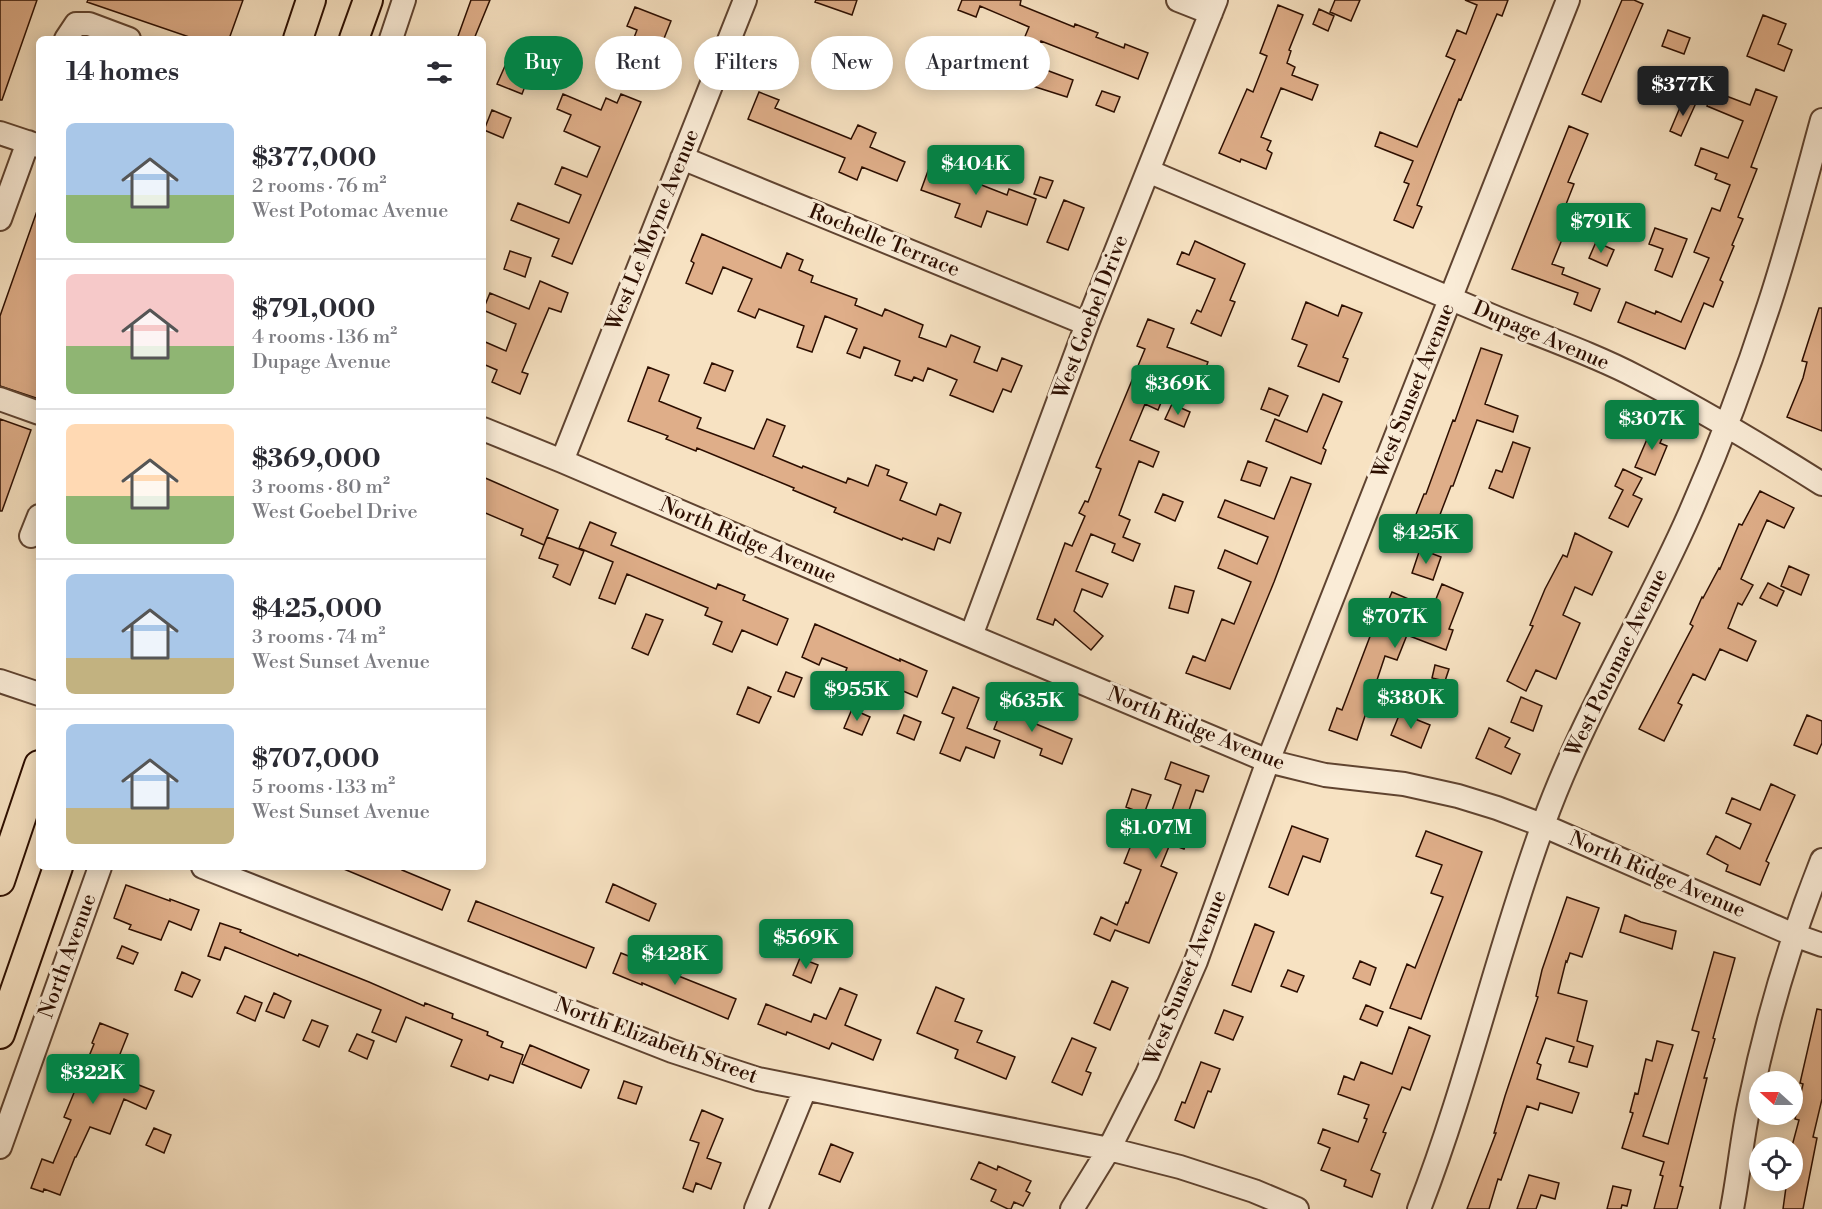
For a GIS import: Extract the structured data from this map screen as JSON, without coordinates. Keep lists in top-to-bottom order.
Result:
{
  "streets": {
    "main road": ["North Avenue"],
    "street": [
      "West Le Moyne Avenue",
      "Rochelle Terrace",
      "West Goebel Drive",
      "Dupage Avenue",
      "West Sunset Avenue",
      "North Ridge Avenue",
      "West Potomac Avenue",
      "North Elizabeth Street"
    ]
  },
  "crossings": [
    ["West Le Moyne Avenue", "Rochelle Terrace"],
    ["West Le Moyne Avenue", "North Ridge Avenue"],
    ["Rochelle Terrace", "West Goebel Drive"],
    ["West Goebel Drive", "Dupage Avenue"],
    ["West Goebel Drive", "North Ridge Avenue"],
    ["Dupage Avenue", "West Sunset Avenue"],
    ["Dupage Avenue", "West Potomac Avenue"],
    ["West Sunset Avenue", "North Ridge Avenue"],
    ["West Sunset Avenue", "North Elizabeth Street"],
    ["North Ridge Avenue", "West Potomac Avenue"]
  ],
  "north": "left",
  "page": {
    "chip": [
      "Buy",
      "Rent",
      "Filters",
      "New",
      "Apartment"
    ],
    "heading": "14 homes",
    "price": [
      "$377K",
      "$404K",
      "$791K",
      "$369K",
      "$307K",
      "$425K",
      "$707K",
      "$955K",
      "$380K",
      "$635K",
      "$1.07M",
      "$569K",
      "$428K",
      "$322K"
    ],
    "list": [
      {
        "name": "$377,000",
        "note": "2 rooms · 76 m² · West Potomac Avenue"
      },
      {
        "name": "$791,000",
        "note": "4 rooms · 136 m² · Dupage Avenue"
      },
      {
        "name": "$369,000",
        "note": "3 rooms · 80 m² · West Goebel Drive"
      },
      {
        "name": "$425,000",
        "note": "3 rooms · 74 m² · West Sunset Avenue"
      },
      {
        "name": "$707,000",
        "note": "5 rooms · 133 m² · West Sunset Avenue"
      }
    ]
  }
}
